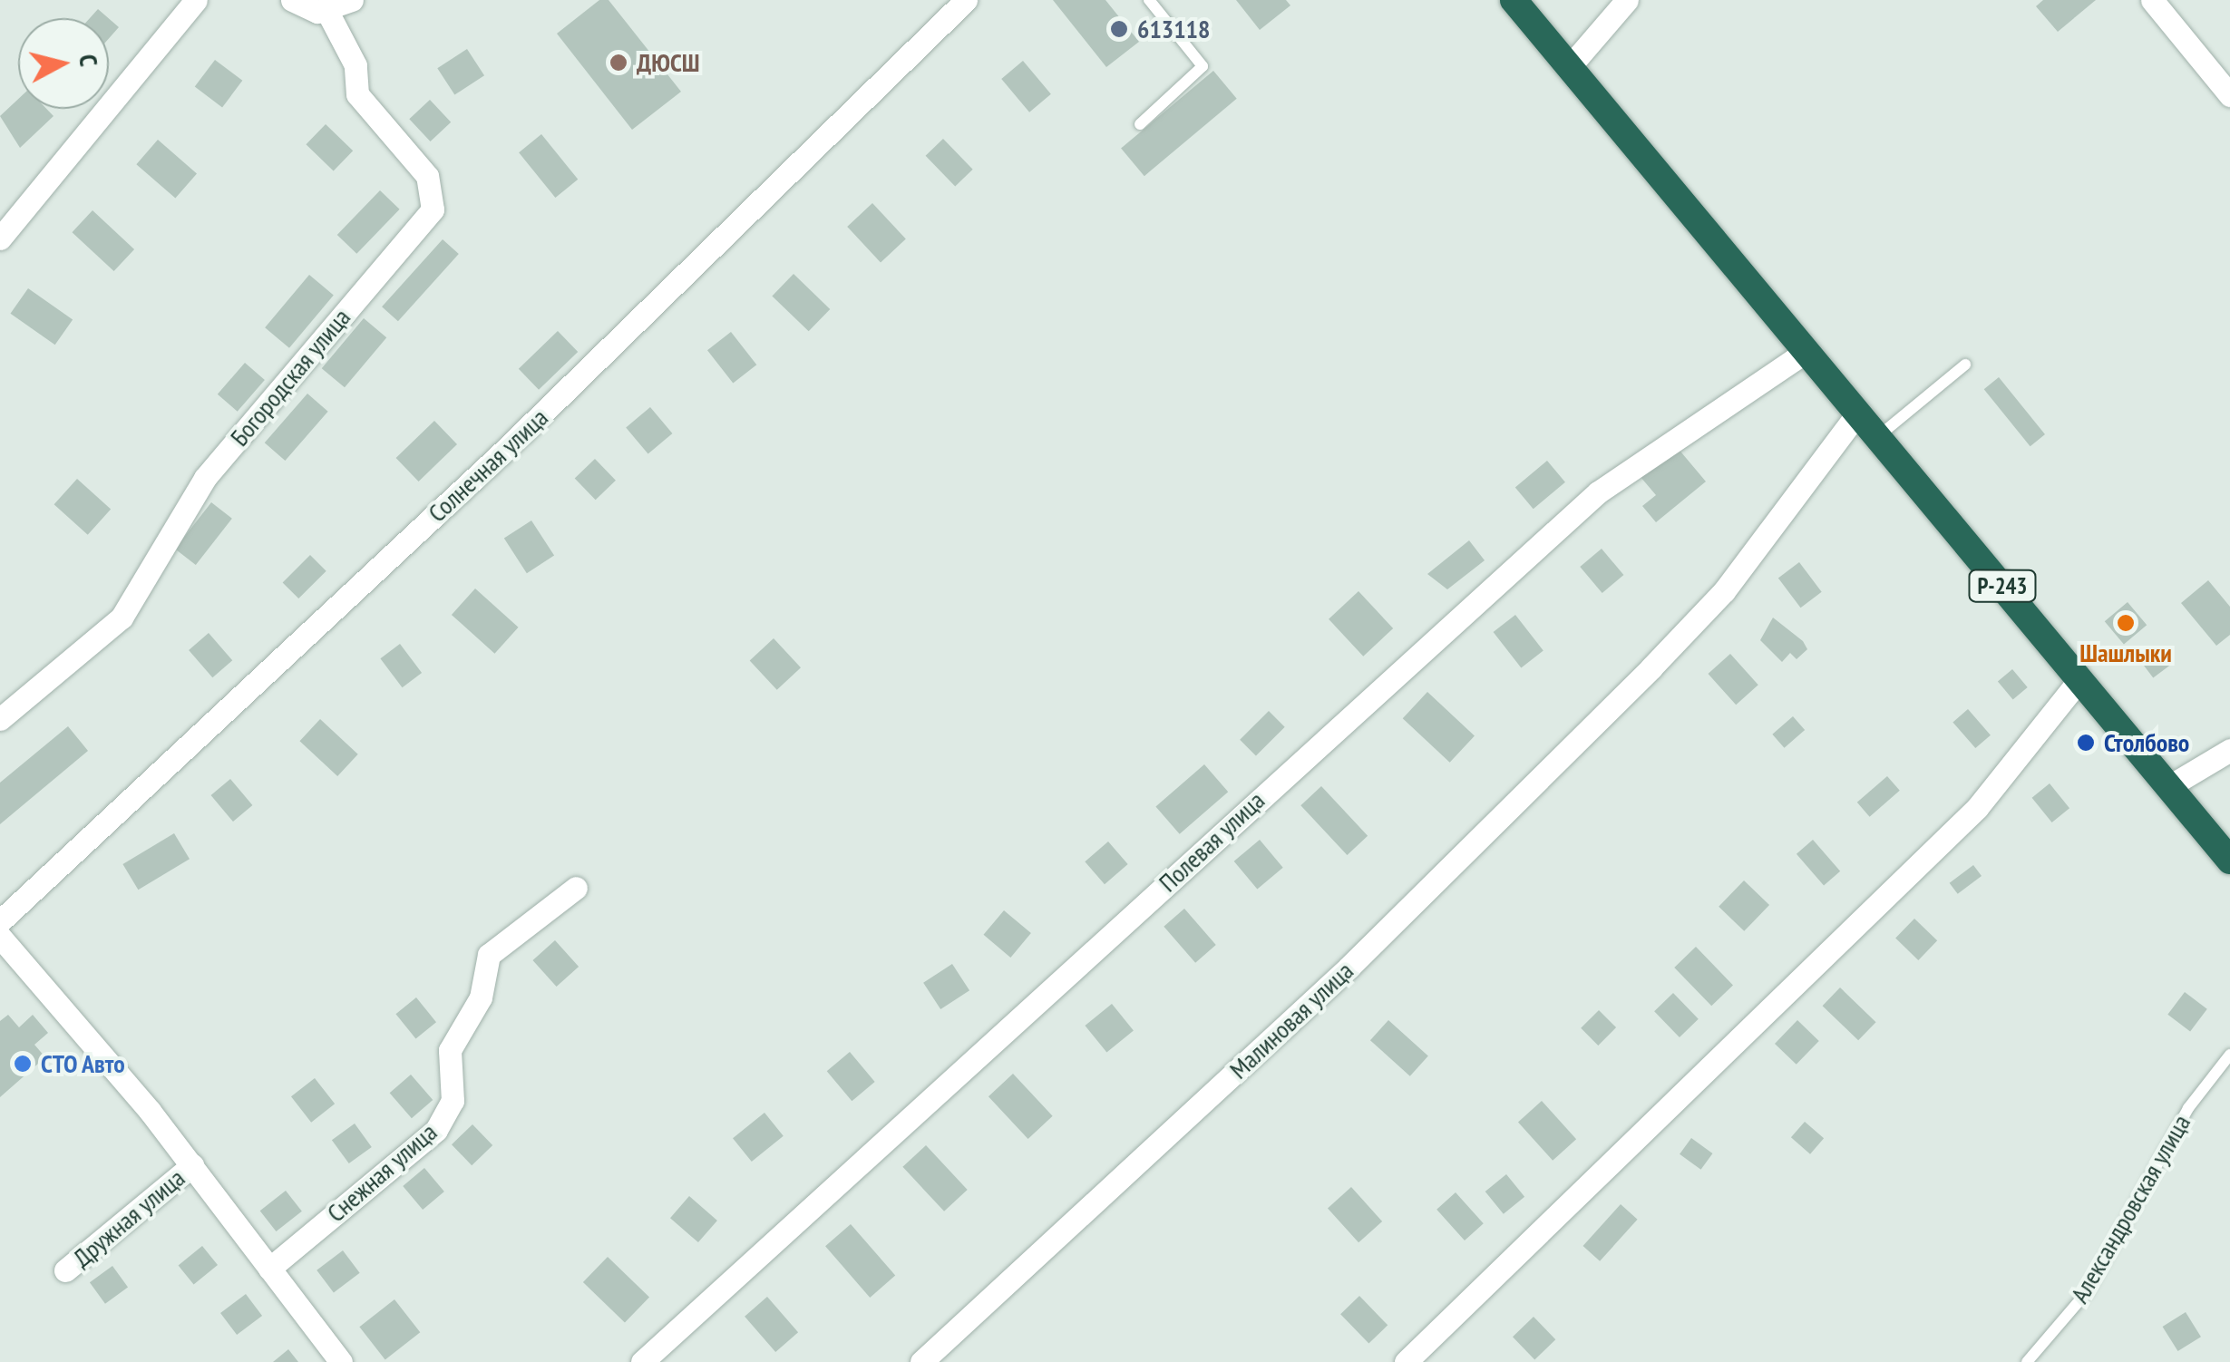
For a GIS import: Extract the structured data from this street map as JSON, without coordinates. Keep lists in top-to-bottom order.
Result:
{
  "streets": {
    "highway": ["Р-243"],
    "street": [
      "Богородская улица",
      "Солнечная улица",
      "Полевая улица",
      "Малиновая улица",
      "Снежная улица",
      "Дружная улица"
    ],
    "lane": ["Александровская улица"]
  },
  "crossings": [
    ["Р-243", "Полевая улица"],
    ["Р-243", "Малиновая улица"]
  ],
  "places": [
    "613118",
    "ДЮСШ",
    "Шашлыки",
    "Столбово",
    "СТО Авто"
  ],
  "north": "right"
}
